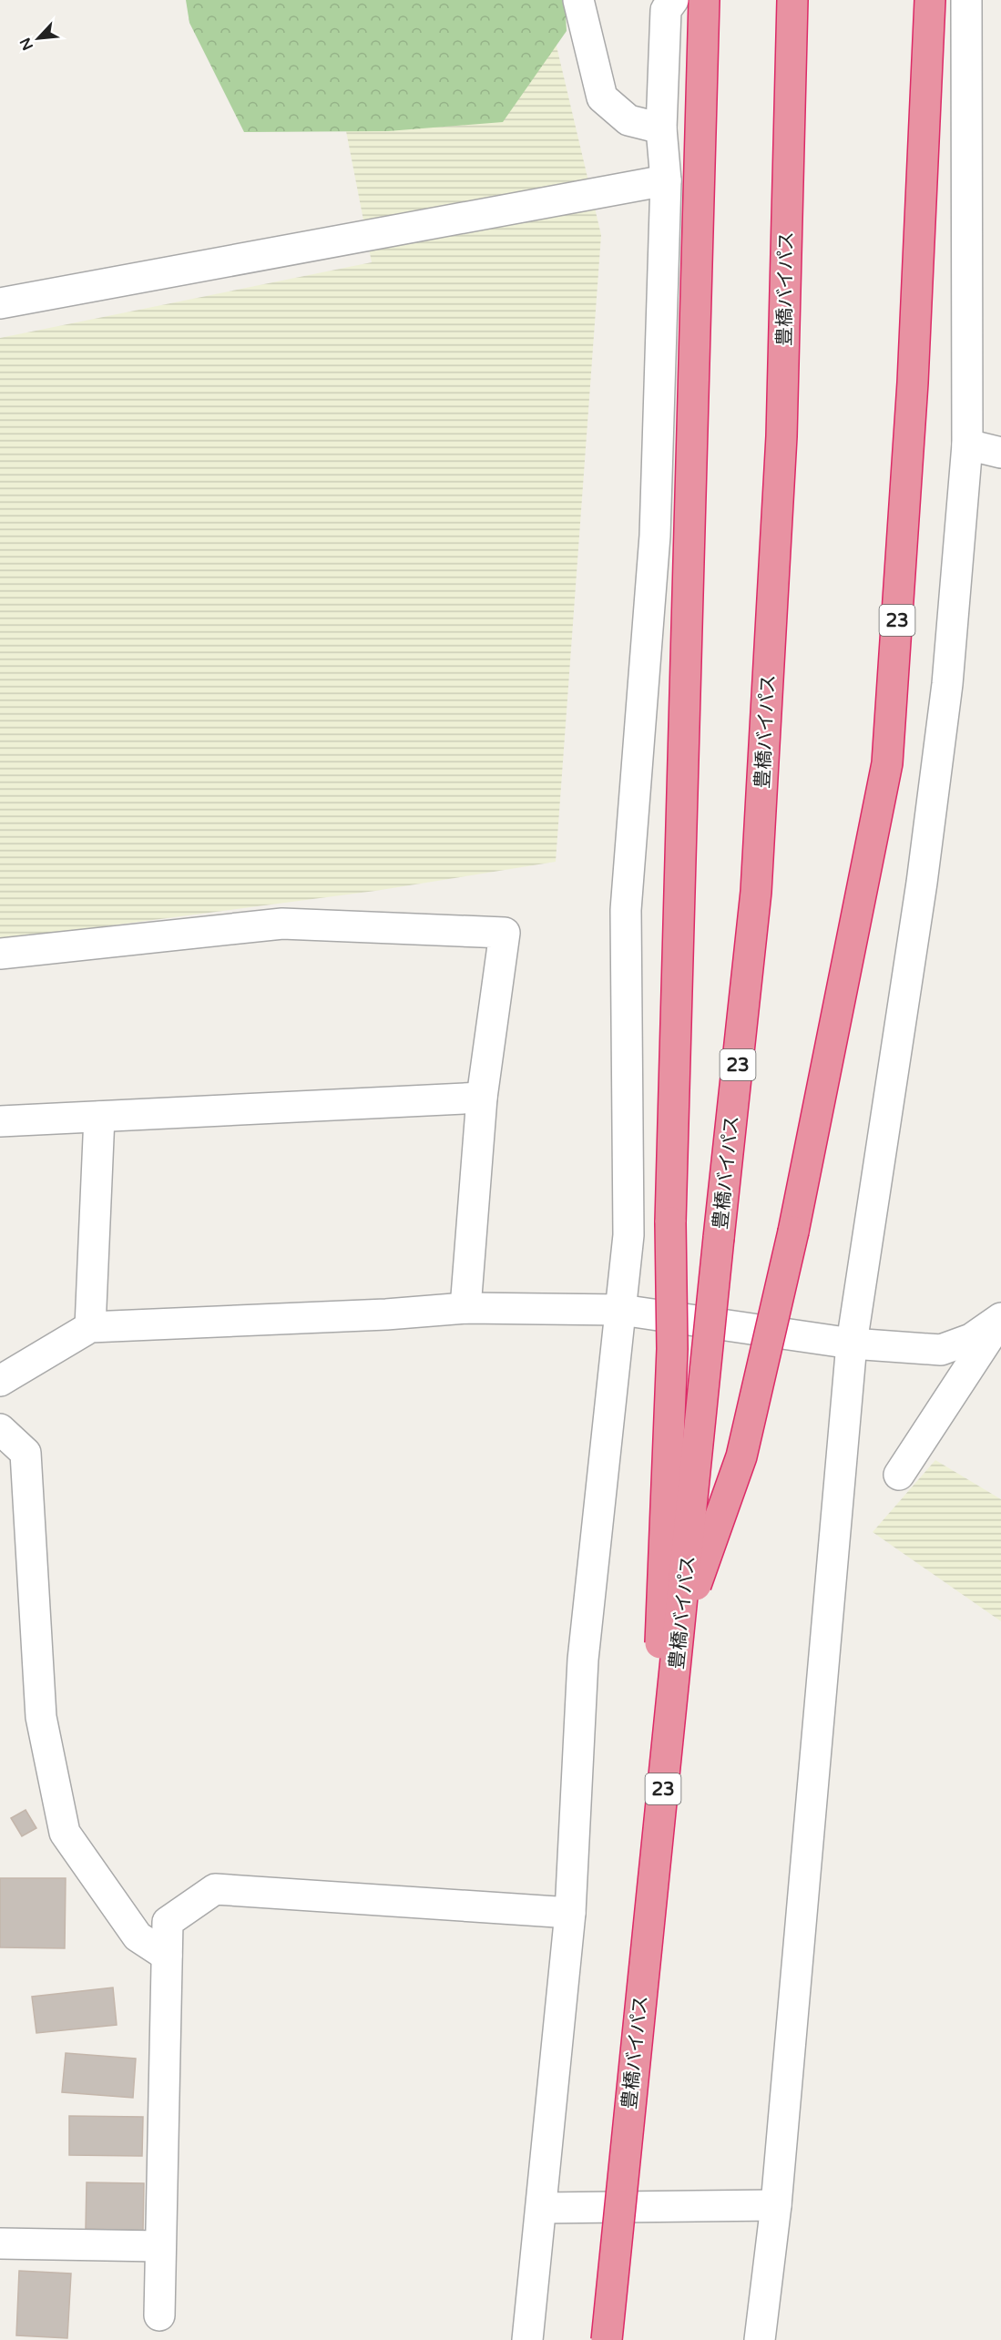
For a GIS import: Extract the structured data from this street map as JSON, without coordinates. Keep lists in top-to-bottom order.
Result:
{
  "streets": {
    "highway": ["豊橋バイパス", "23"]
  },
  "crossings": [
    ["豊橋バイパス", "23"]
  ],
  "north": "bottom left"
}
